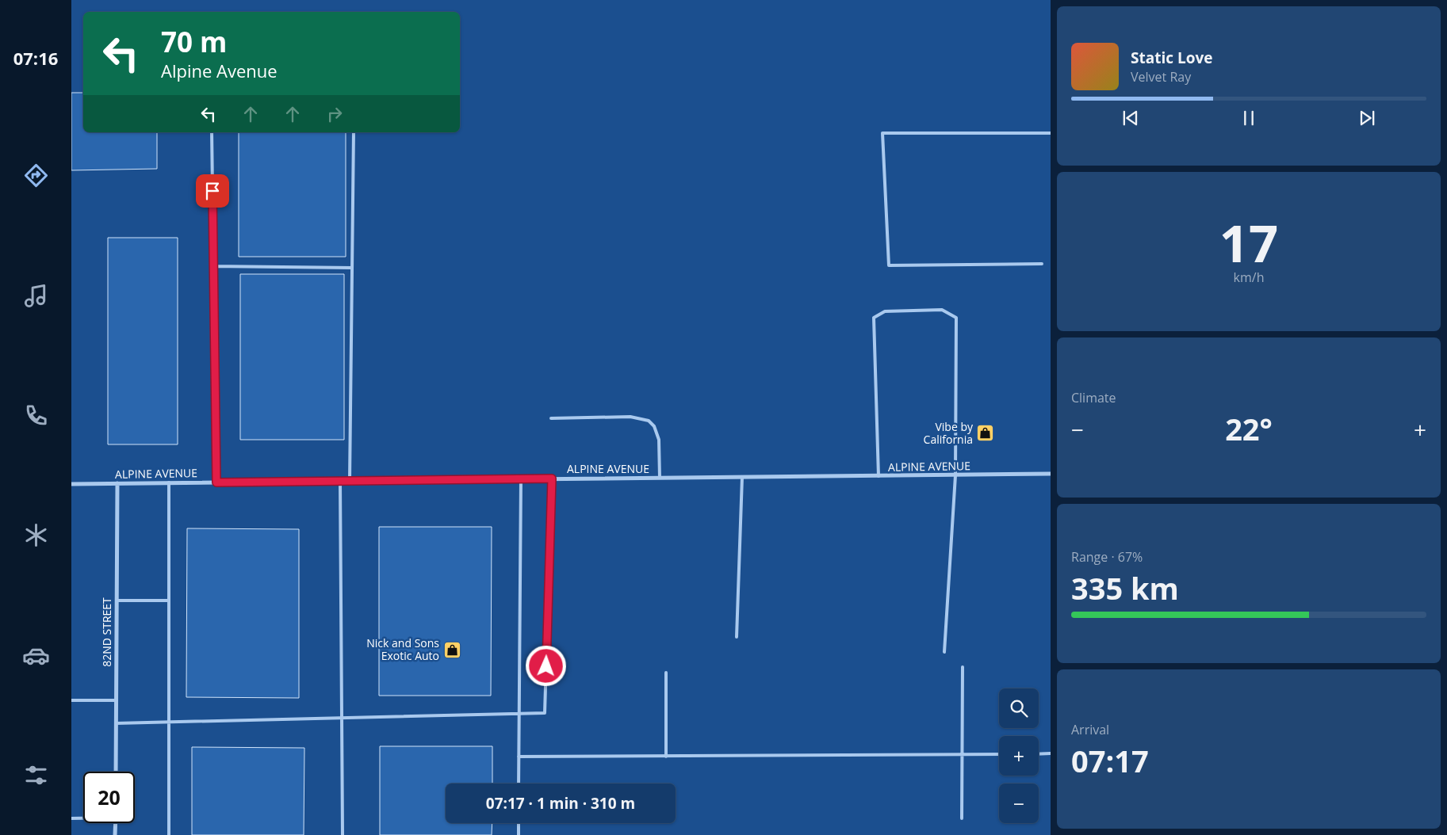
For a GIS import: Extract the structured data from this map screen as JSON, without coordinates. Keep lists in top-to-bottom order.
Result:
{
  "streets": {
    "street": ["ALPINE AVENUE", "82ND STREET"]
  },
  "crossings": [
    ["ALPINE AVENUE", "82ND STREET"]
  ],
  "places": {
    "shop": ["Vibe by California", "Nick and Sons Exotic Auto"]
  },
  "page": {
    "tabs": "07:16",
    "turn": ["70 m", "Alpine Avenue"],
    "song": ["Static Love", "Velvet Ray"],
    "tile": [
      ["17", "km/h"],
      "Climate",
      ["Range · 67%", "335 km"],
      ["Arrival", "07:17"]
    ],
    "heat": ["−", "22°", "+"],
    "map_buttons": ["+", "−"],
    "limit": "20",
    "trip": "07:17 · 1 min · 310 m"
  }
}
